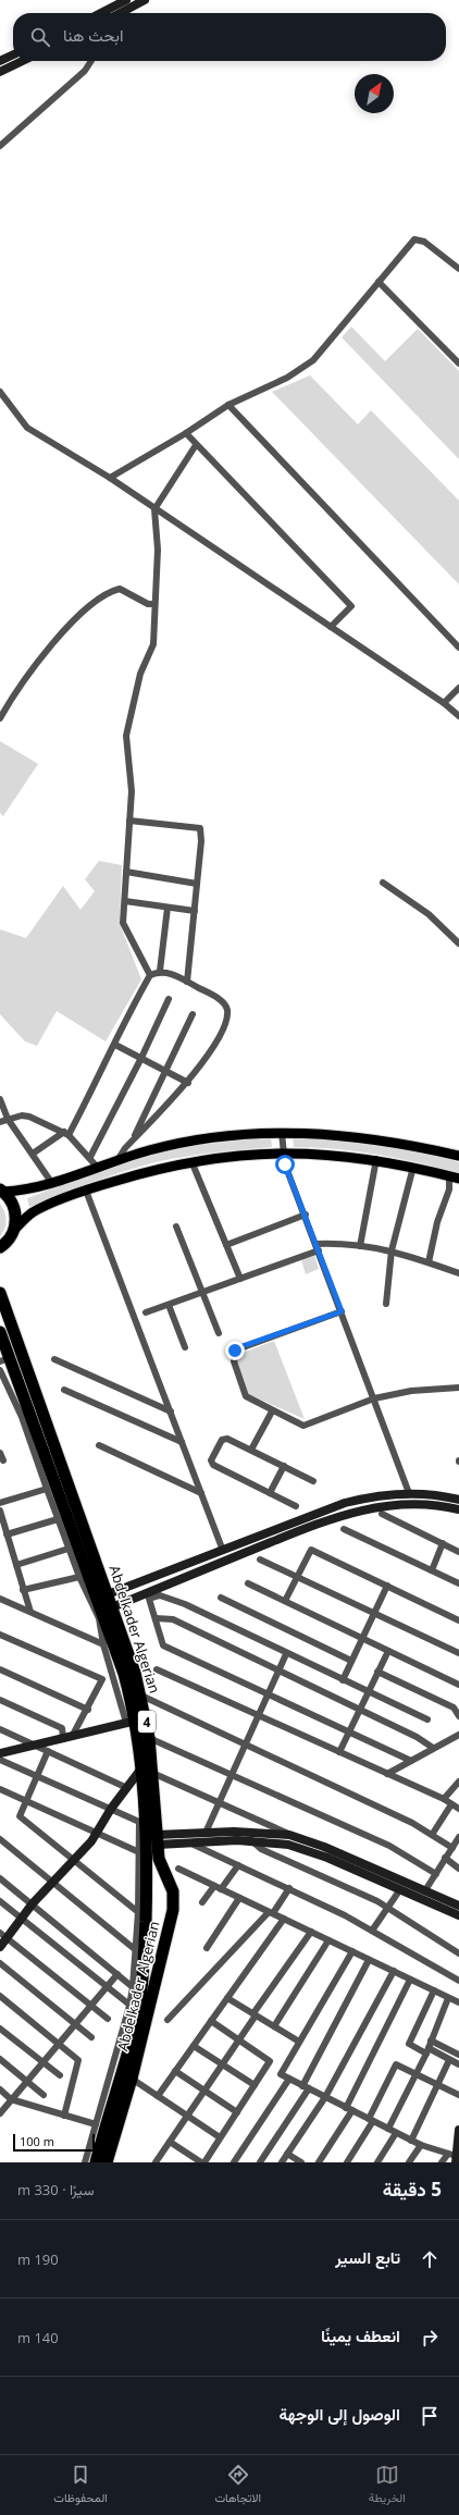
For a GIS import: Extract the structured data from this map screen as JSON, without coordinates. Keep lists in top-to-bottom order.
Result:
{
  "streets": {
    "highway": ["Abdelkader Algerian", "4"]
  },
  "scale_bar": "100 m",
  "north": "top right",
  "page": {
    "search": "ابحث هنا",
    "scale": "100 m",
    "heading": ["5 دقيقة", "سيرًا · 330 m"],
    "list": [
      ["تابع السير", "190 m"],
      ["انعطف يمينًا", "140 m"],
      "الوصول إلى الوجهة"
    ],
    "nav": ["الخريطة", "الاتجاهات", "المحفوظات"]
  }
}
